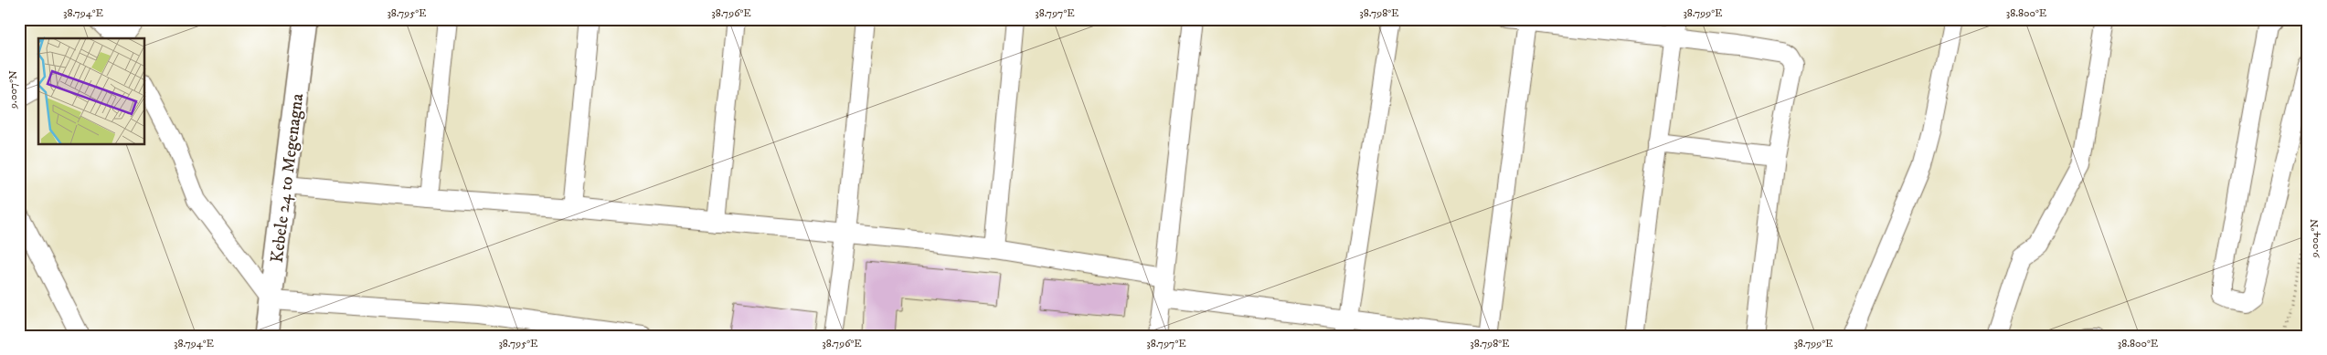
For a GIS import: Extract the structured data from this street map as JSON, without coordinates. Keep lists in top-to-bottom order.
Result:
{
  "streets": {
    "main road": ["Kebele 24 to Megenagna"]
  },
  "coordinates": [
    "38.794°E",
    "38.795°E",
    "38.796°E",
    "38.797°E",
    "38.798°E",
    "38.799°E",
    "38.800°E",
    "9.007°N",
    "9.004°N"
  ]
}
